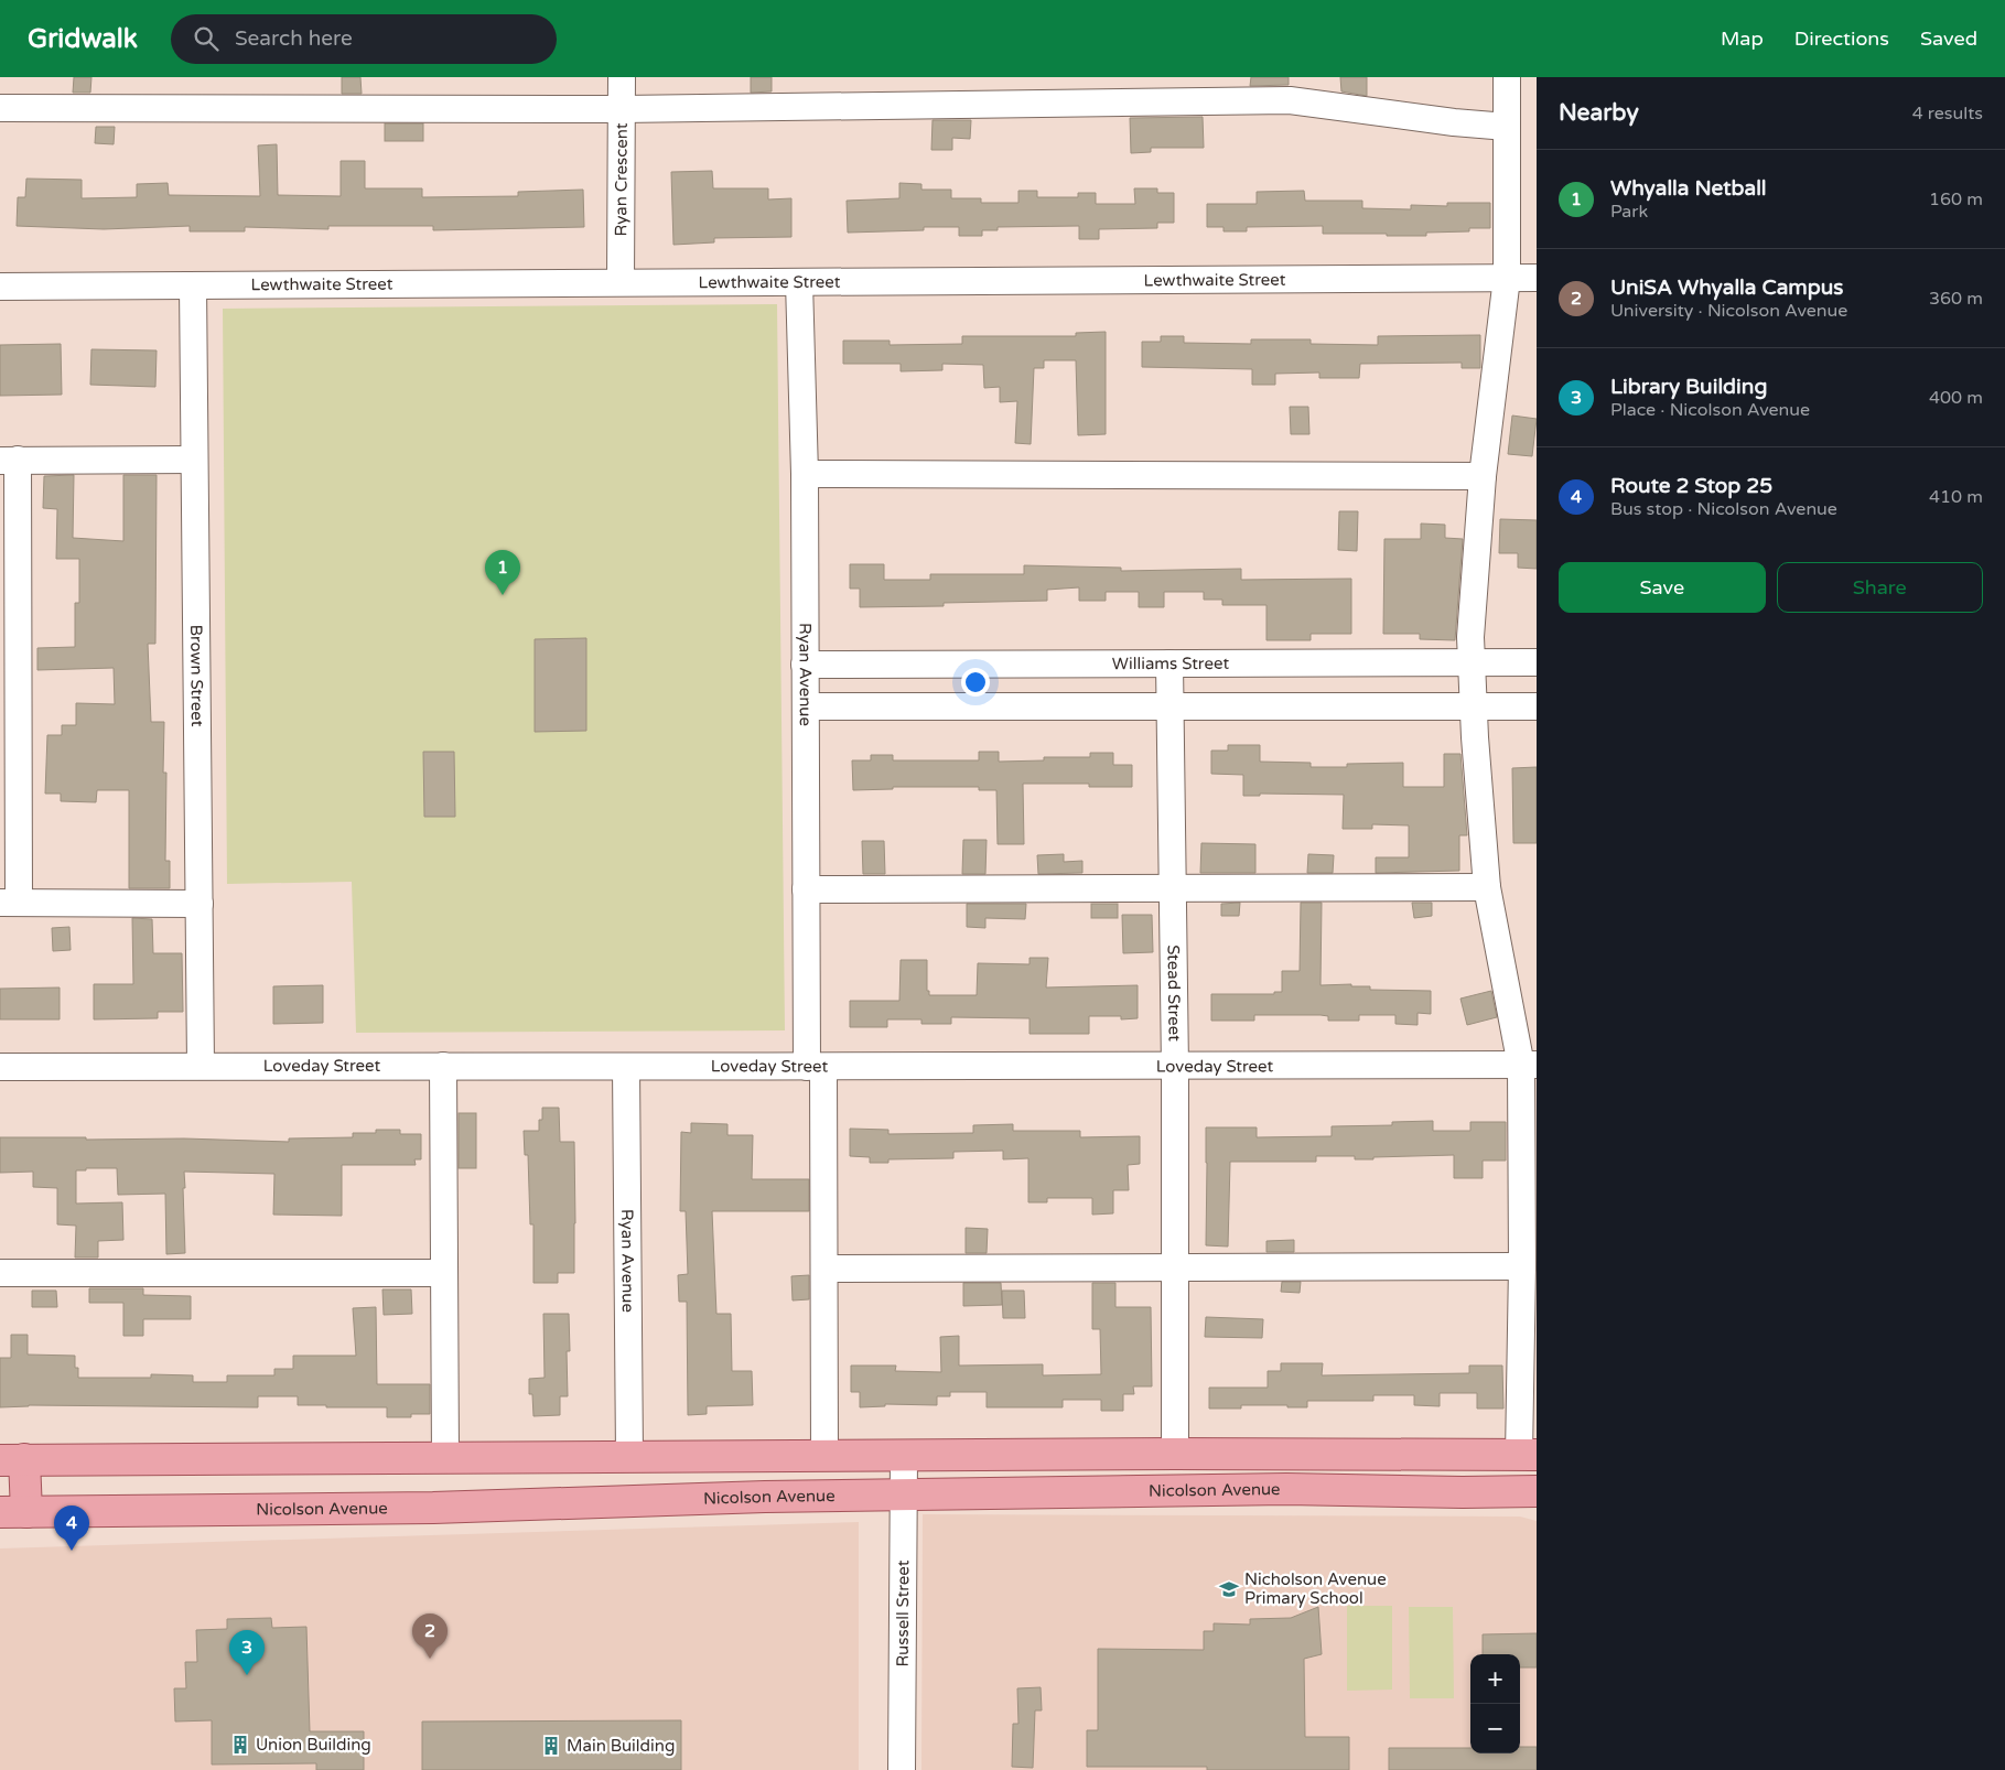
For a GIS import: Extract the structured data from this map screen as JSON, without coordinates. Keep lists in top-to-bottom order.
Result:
{
  "streets": {
    "main road": ["Nicolson Avenue"],
    "street": [
      "Ryan Crescent",
      "Lewthwaite Street",
      "Williams Street",
      "Ryan Avenue",
      "Brown Street",
      "Stead Street",
      "Loveday Street",
      "Russell Street"
    ]
  },
  "crossings": [
    ["Ryan Crescent", "Lewthwaite Street"],
    ["Lewthwaite Street", "Ryan Avenue"],
    ["Lewthwaite Street", "Brown Street"],
    ["Williams Street", "Ryan Avenue"],
    ["Williams Street", "Stead Street"],
    ["Ryan Avenue", "Loveday Street"],
    ["Brown Street", "Loveday Street"],
    ["Stead Street", "Loveday Street"],
    ["Nicolson Avenue", "Russell Street"]
  ],
  "places": {
    "school or university": ["Nicholson Avenue Primary School"],
    "building": ["Union Building", "Main Building"]
  },
  "page": {
    "header": "Gridwalk",
    "search": "Search here",
    "nav": ["Map", "Directions", "Saved"],
    "heading": ["Nearby", "4 results"],
    "list": [
      {
        "mark": "1",
        "name": "Whyalla Netball",
        "note": "Park",
        "value": "160 m"
      },
      {
        "mark": "2",
        "name": "UniSA Whyalla Campus",
        "note": "University · Nicolson Avenue",
        "value": "360 m"
      },
      {
        "mark": "3",
        "name": "Library Building",
        "note": "Place · Nicolson Avenue",
        "value": "400 m"
      },
      {
        "mark": "4",
        "name": "Route 2 Stop 25",
        "note": "Bus stop · Nicolson Avenue",
        "value": "410 m"
      }
    ],
    "buttons": ["Save", "Share"],
    "pins": [
      "1",
      "4",
      "2",
      "3"
    ],
    "map_buttons": ["+", "−"]
  }
}
